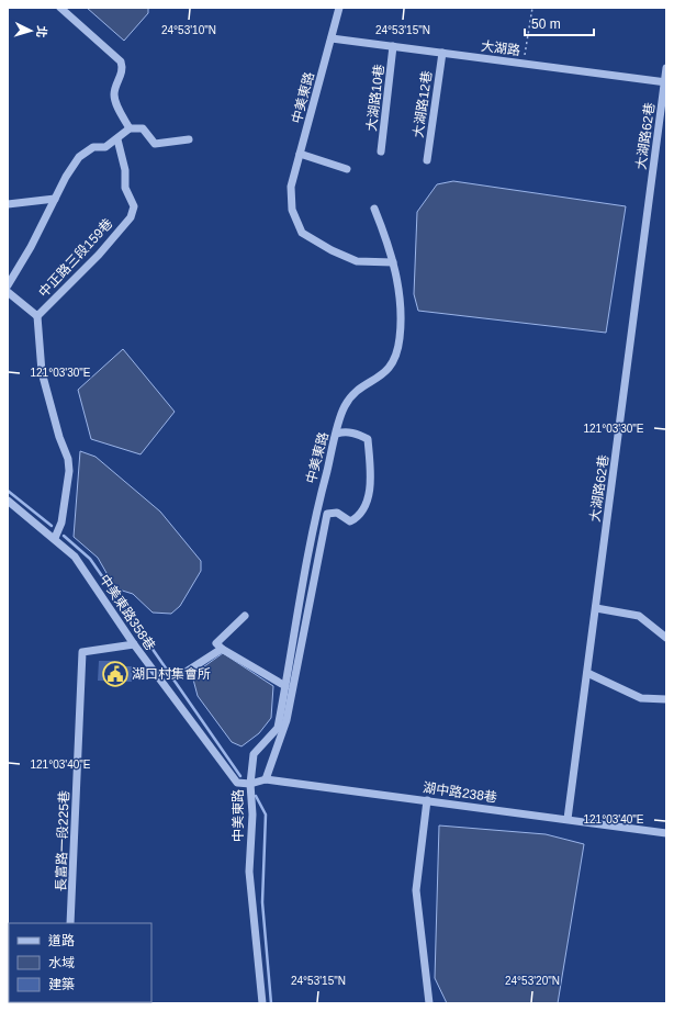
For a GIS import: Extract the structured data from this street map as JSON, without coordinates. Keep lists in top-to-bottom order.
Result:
{
  "streets": {
    "street": [
      "大湖路",
      "中美東路",
      "大湖路10巷",
      "大湖路12巷",
      "大湖路62巷",
      "中正路三段159巷",
      "中美東路358巷",
      "湖中路238巷",
      "長富路一段225巷"
    ]
  },
  "crossings": [
    ["大湖路", "中美東路"],
    ["大湖路", "大湖路10巷"],
    ["大湖路", "大湖路12巷"],
    ["大湖路", "大湖路62巷"],
    ["中美東路", "中美東路358巷"],
    ["中美東路", "湖中路238巷"],
    ["大湖路62巷", "湖中路238巷"],
    ["中正路三段159巷", "中美東路358巷"],
    ["中美東路358巷", "湖中路238巷"],
    ["中美東路358巷", "長富路一段225巷"]
  ],
  "places": {
    "public building": ["湖口村集會所"]
  },
  "legend": ["道路", "水域", "建築"],
  "scale_bar": "50 m",
  "north": "right",
  "coordinates": [
    "24°53'10\"N",
    "24°53'15\"N",
    "121°03'30\"E",
    "121°03'40\"E",
    "24°53'20\"N"
  ]
}
